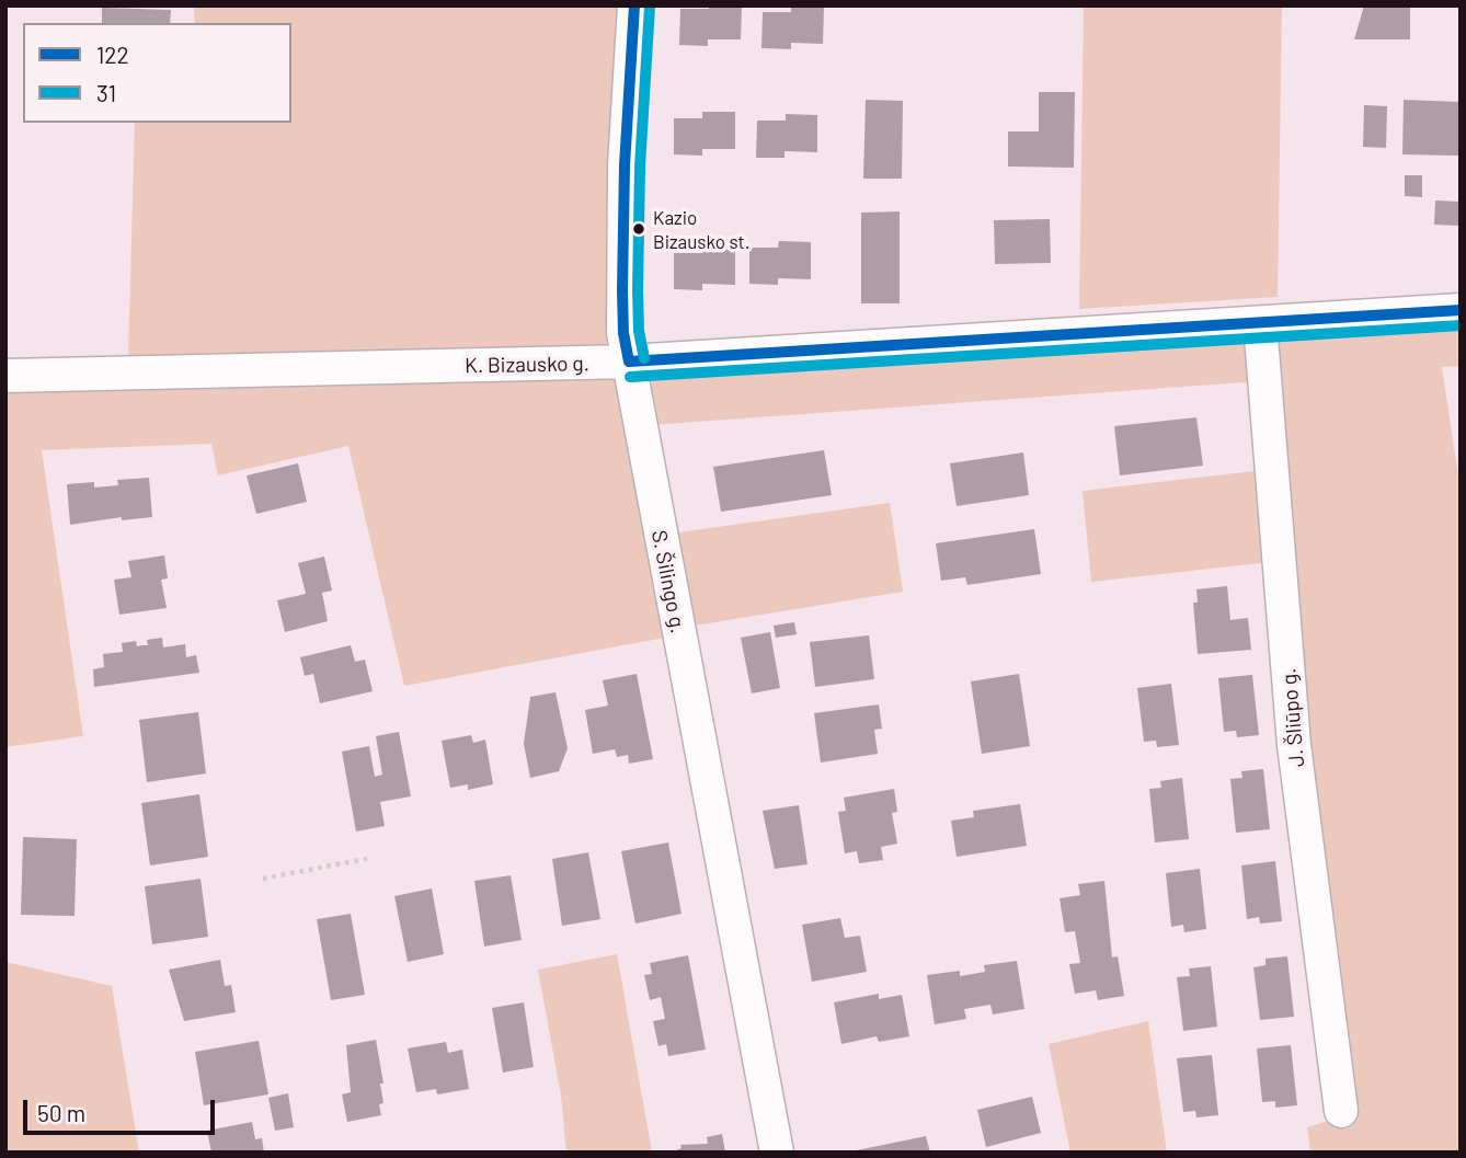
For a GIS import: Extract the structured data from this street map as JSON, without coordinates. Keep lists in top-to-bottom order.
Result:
{
  "streets": {
    "street": ["K. Bizausko g.", "S. Šilingo g.", "J. Šliūpo g."]
  },
  "crossings": [
    ["K. Bizausko g.", "S. Šilingo g."],
    ["K. Bizausko g.", "J. Šliūpo g."]
  ],
  "places": ["Kazio Bizausko st."],
  "lines": ["transit line 122", "transit line 31"],
  "legend": ["122", "31"],
  "scale_bar": "50 m"
}
